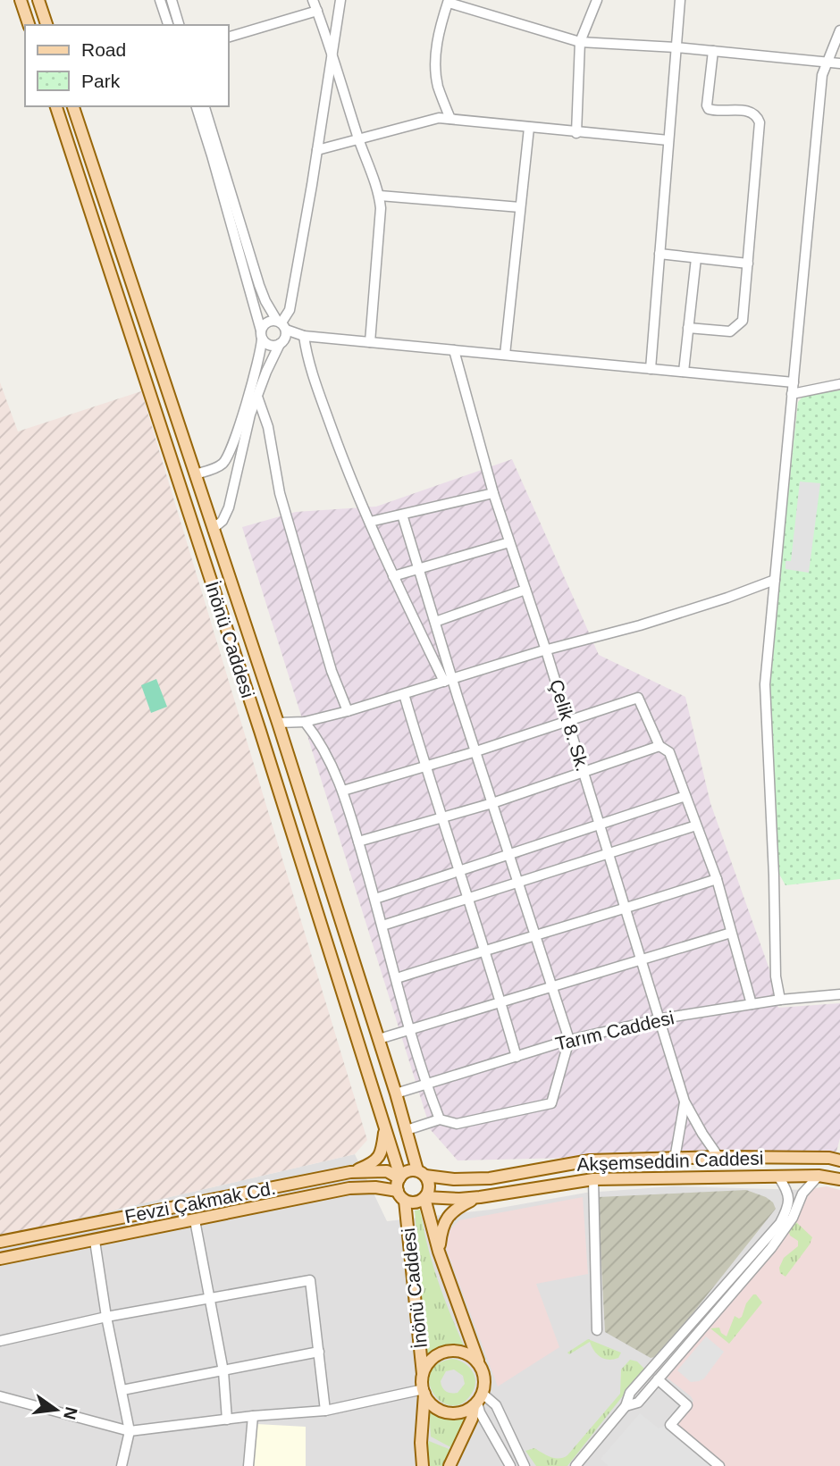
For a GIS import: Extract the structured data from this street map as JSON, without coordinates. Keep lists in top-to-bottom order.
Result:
{
  "streets": {
    "main road": ["İnönü Caddesi", "Akşemseddin Caddesi", "Fevzi Çakmak Cd."],
    "street": ["Çelik 8. Sk.", "Tarım Caddesi"]
  },
  "crossings": [
    ["İnönü Caddesi", "Tarım Caddesi"],
    ["İnönü Caddesi", "Akşemseddin Caddesi"],
    ["İnönü Caddesi", "Fevzi Çakmak Cd."],
    ["Çelik 8. Sk.", "Tarım Caddesi"],
    ["Akşemseddin Caddesi", "Fevzi Çakmak Cd."]
  ],
  "legend": ["Road", "Park"],
  "north": "right"
}
